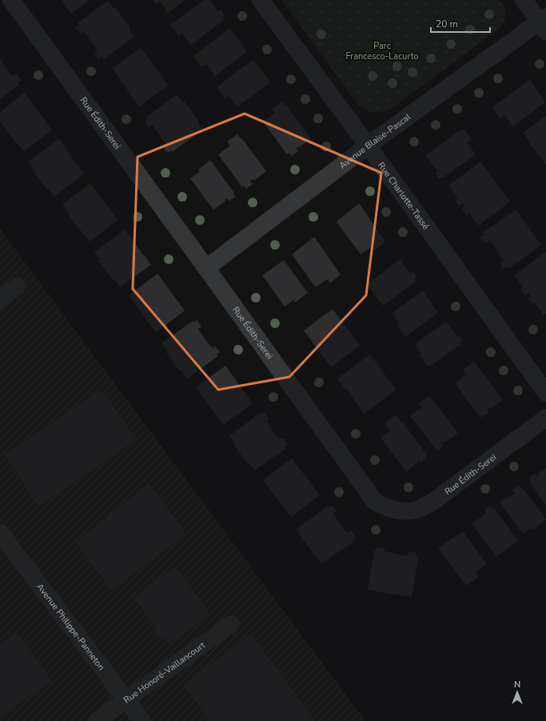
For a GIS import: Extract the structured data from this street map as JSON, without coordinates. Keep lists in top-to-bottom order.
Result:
{
  "streets": {
    "street": [
      "Rue Édith-Serei",
      "Avenue Blaise-Pascal",
      "Rue Charlotte-Tassé",
      "Avenue Philippe-Panneton",
      "Rue Honoré-Vaillancourt"
    ]
  },
  "crossings": [
    ["Rue Édith-Serei", "Avenue Blaise-Pascal"],
    ["Avenue Blaise-Pascal", "Rue Charlotte-Tassé"],
    ["Avenue Philippe-Panneton", "Rue Honoré-Vaillancourt"]
  ],
  "parks": ["Parc Francesco-Lacurto"],
  "scale_bar": "20 m",
  "north": "top"
}
